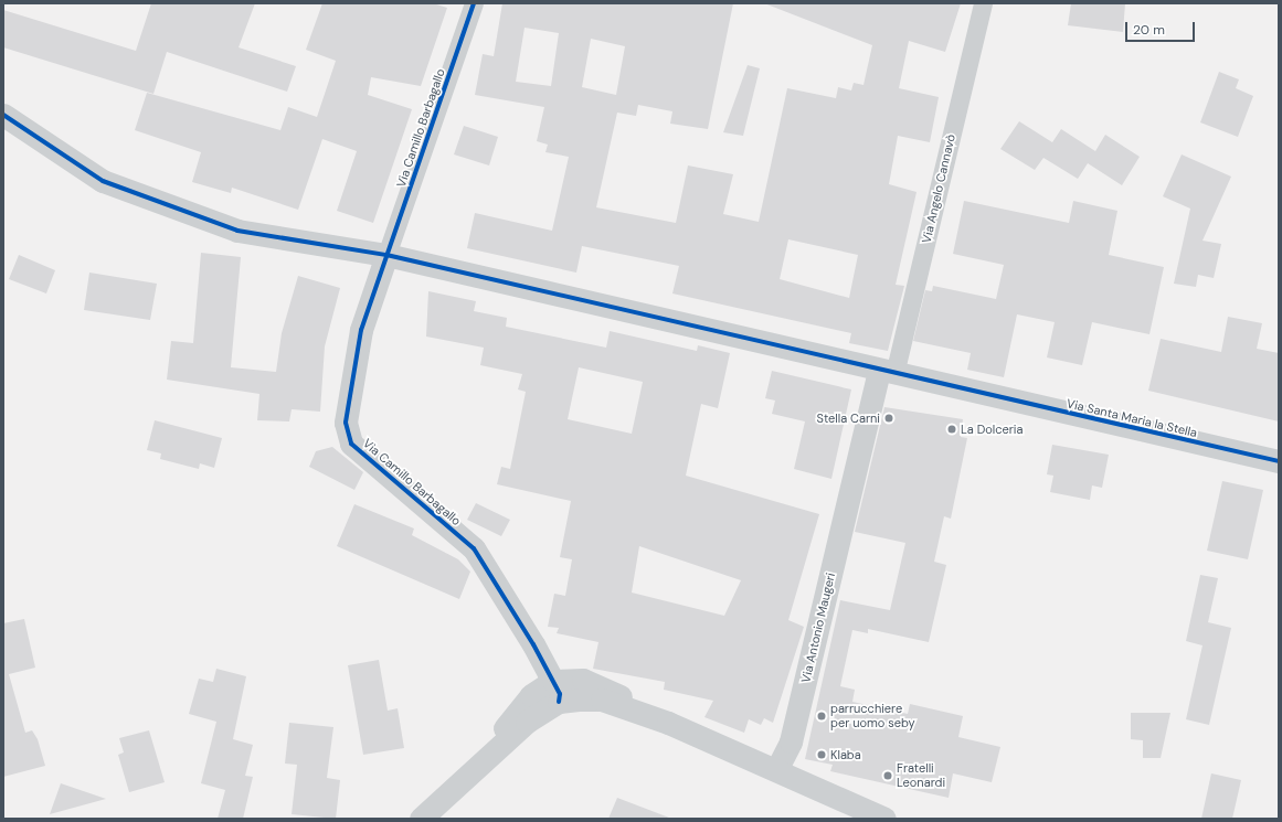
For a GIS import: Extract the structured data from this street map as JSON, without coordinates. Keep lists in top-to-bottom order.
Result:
{
  "streets": {
    "street": [
      "Via Camillo Barbagallo",
      "Via Angelo Cannavò",
      "Via Santa Maria la Stella",
      "Via Antonio Maugeri"
    ]
  },
  "crossings": [
    ["Via Camillo Barbagallo", "Via Santa Maria la Stella"],
    ["Via Angelo Cannavò", "Via Santa Maria la Stella"],
    ["Via Angelo Cannavò", "Via Antonio Maugeri"],
    ["Via Santa Maria la Stella", "Via Antonio Maugeri"]
  ],
  "places": [
    "Stella Carni",
    "La Dolceria",
    "parrucchiere per uomo seby",
    "Klaba",
    "Fratelli Leonardi"
  ],
  "scale_bar": "20 m"
}
